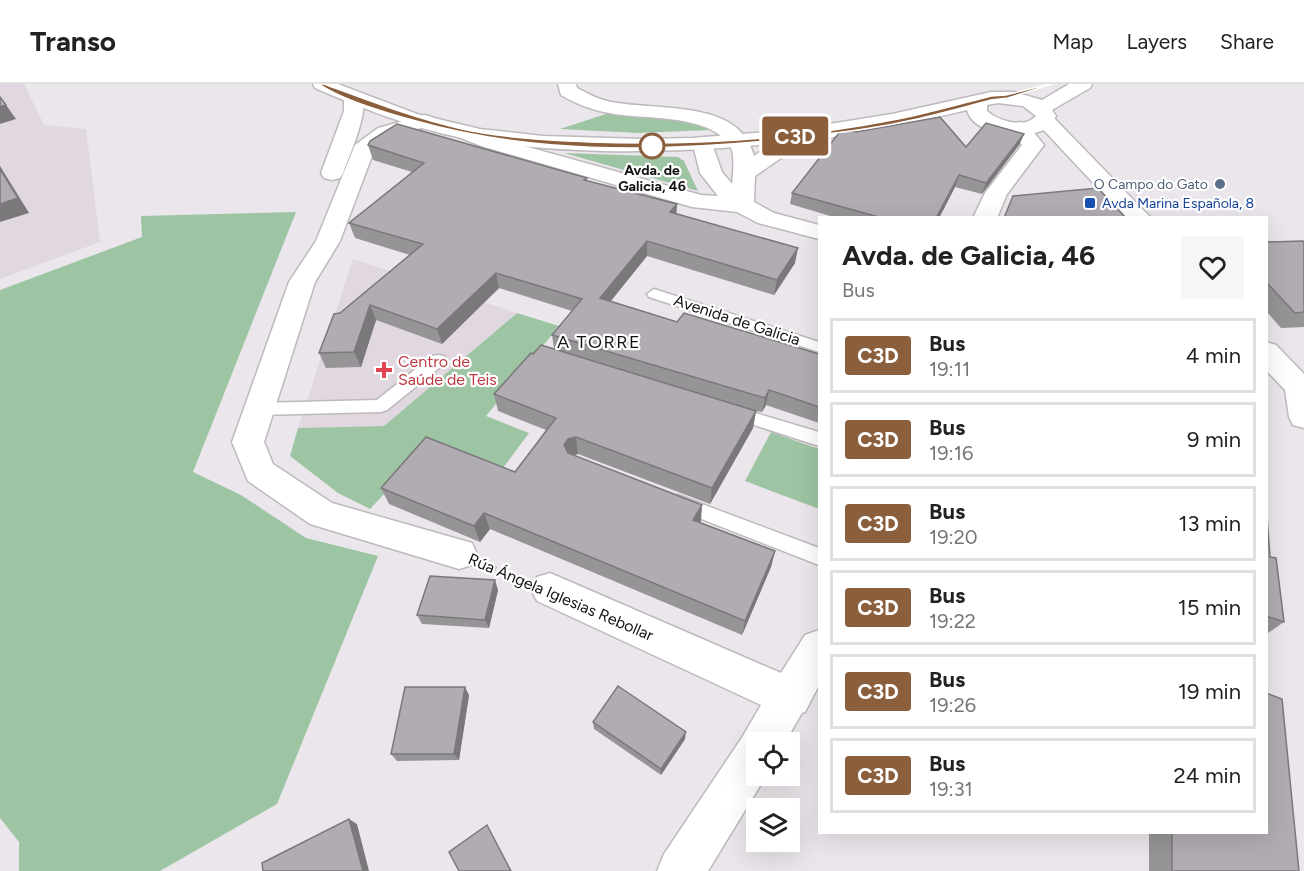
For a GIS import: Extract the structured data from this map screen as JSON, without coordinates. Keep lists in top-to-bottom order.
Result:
{
  "streets": {
    "street": ["Rúa Ángela Iglesias Rebollar"],
    "lane": ["Avenida de Galicia"]
  },
  "districts": ["A TORRE"],
  "places": {
    "other": ["Avda. de Galicia, 46", "O Campo do Gato"],
    "transit": ["Avda Marina Española, 8"],
    "health": ["Centro de Saúde de Teis"]
  },
  "lines": ["bus line C3D"],
  "page": {
    "header": "Transo",
    "nav": ["Map", "Layers", "Share"],
    "on_map": "C3D",
    "heading": ["Avda. de Galicia, 46", "Bus"],
    "list": [
      {
        "mark": "C3D",
        "name": "Bus",
        "note": "19:11",
        "value": "4 min"
      },
      {
        "mark": "C3D",
        "name": "Bus",
        "note": "19:16",
        "value": "9 min"
      },
      {
        "mark": "C3D",
        "name": "Bus",
        "note": "19:20",
        "value": "13 min"
      },
      {
        "mark": "C3D",
        "name": "Bus",
        "note": "19:22",
        "value": "15 min"
      },
      {
        "mark": "C3D",
        "name": "Bus",
        "note": "19:26",
        "value": "19 min"
      },
      {
        "mark": "C3D",
        "name": "Bus",
        "note": "19:31",
        "value": "24 min"
      }
    ]
  }
}
